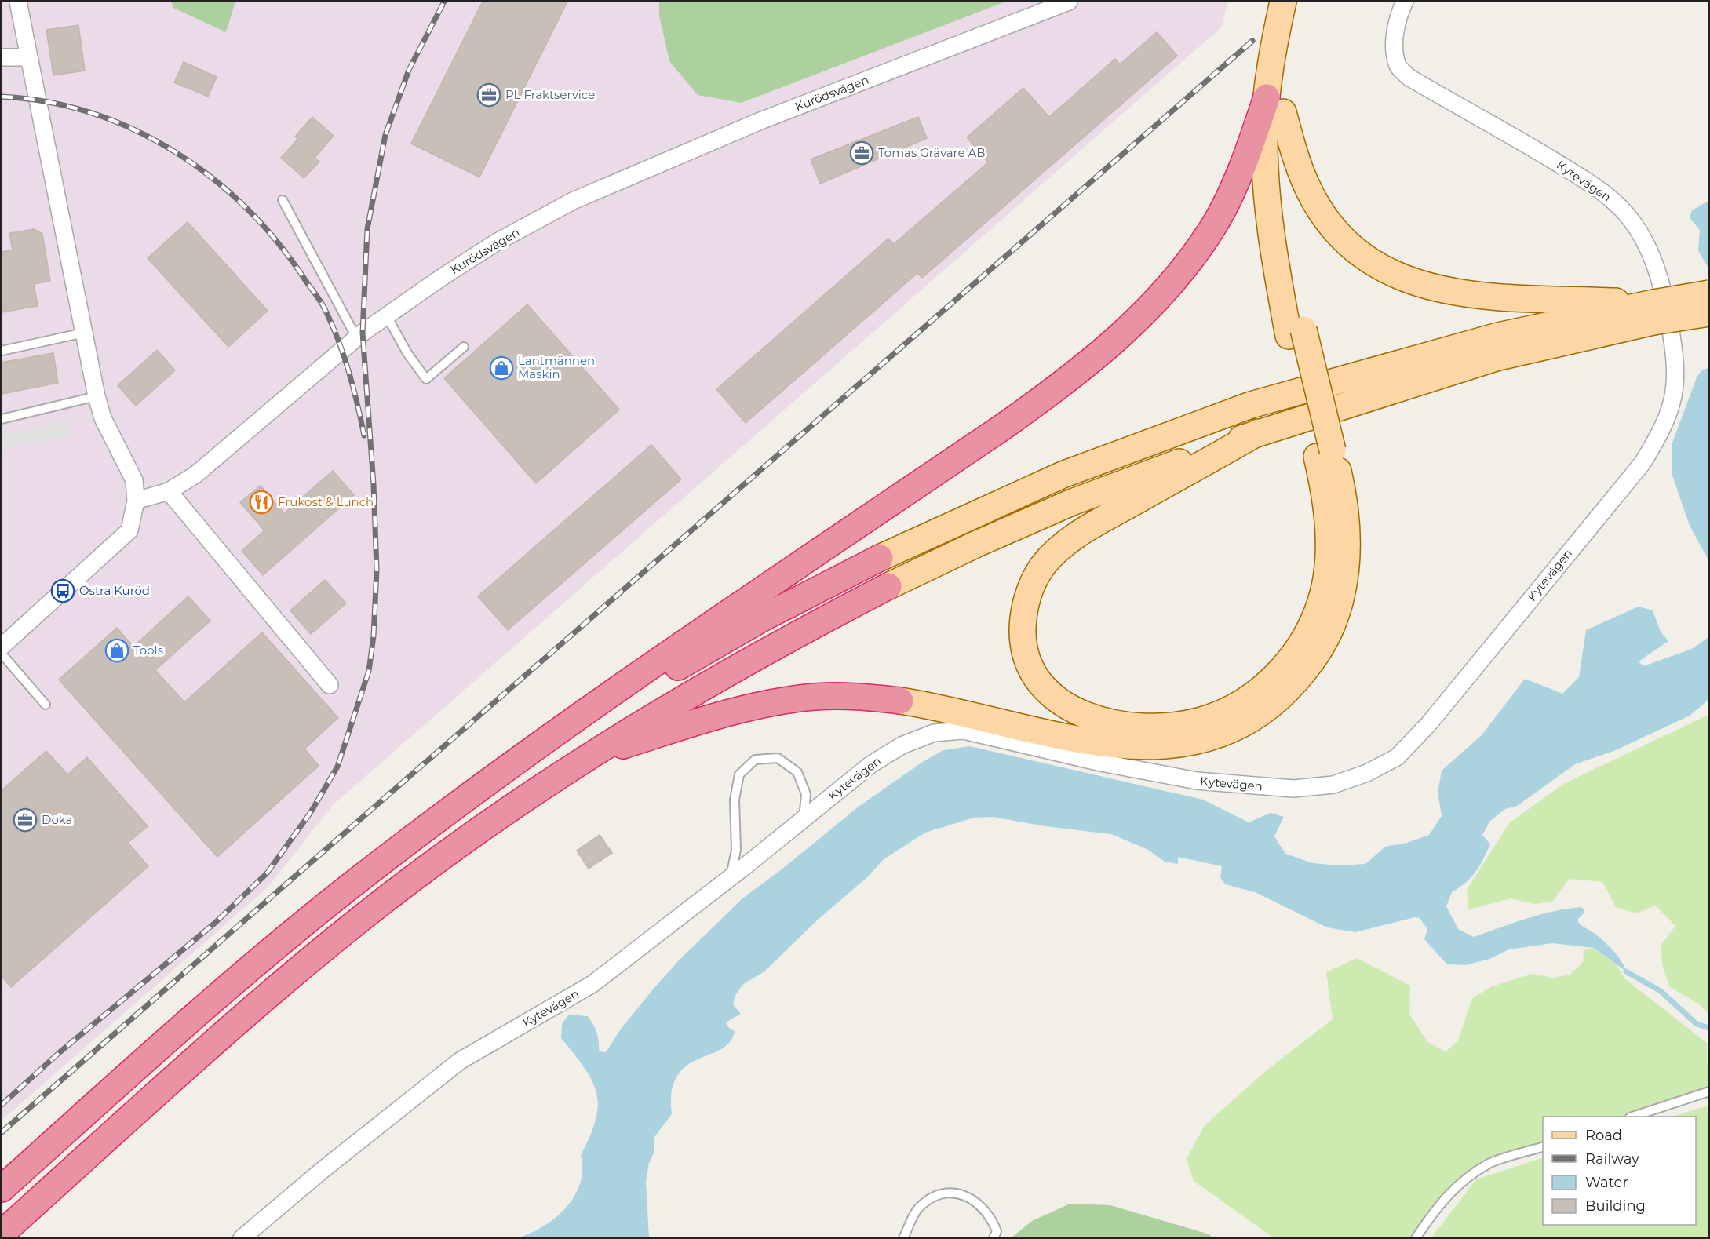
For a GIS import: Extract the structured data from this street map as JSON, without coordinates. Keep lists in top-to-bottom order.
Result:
{
  "streets": {
    "street": ["Kurödsvägen", "Kytevägen"]
  },
  "places": {
    "office": ["PL Fraktservice", "Tomas Grävare AB", "Doka"],
    "shop": ["Lantmännen Maskin", "Tools"],
    "restaurant": ["Frukost & Lunch"],
    "bus stop": ["Östra Kuröd"]
  },
  "legend": [
    "Road",
    "Railway",
    "Water",
    "Building"
  ]
}
